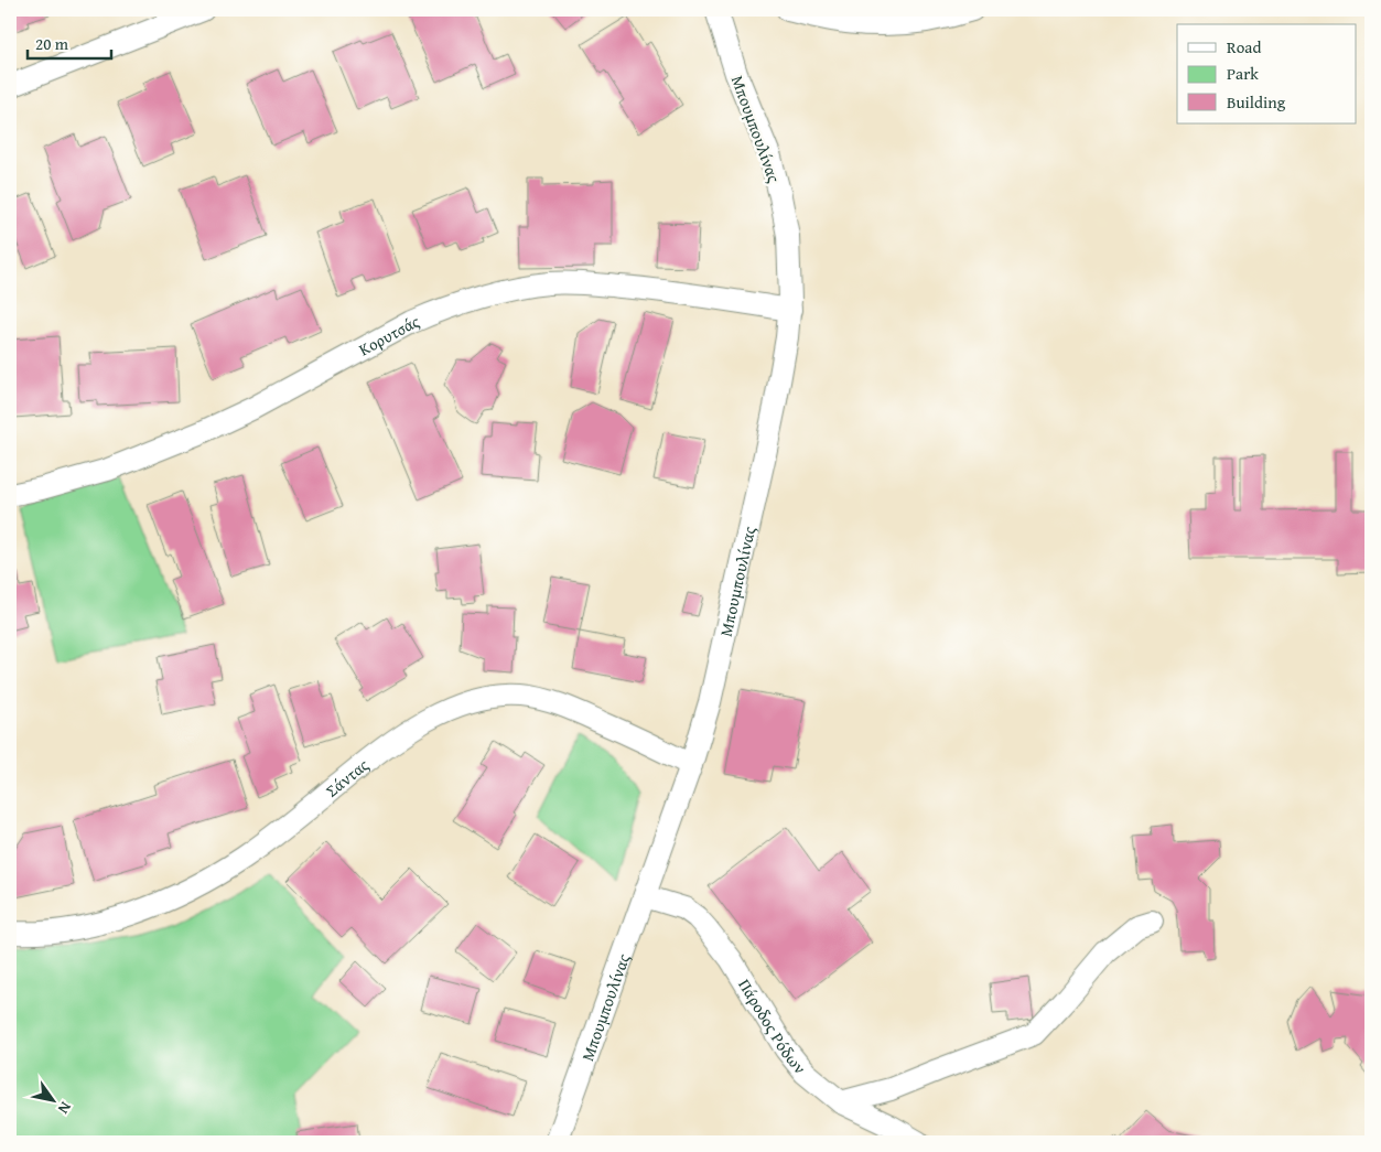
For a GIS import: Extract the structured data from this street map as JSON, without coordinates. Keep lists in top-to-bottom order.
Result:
{
  "streets": {
    "street": [
      "Μπουμπουλίνας",
      "Κορυτσάς",
      "Σάντας",
      "Πάροδος Ρόδων"
    ]
  },
  "crossings": [
    ["Μπουμπουλίνας", "Κορυτσάς"],
    ["Μπουμπουλίνας", "Σάντας"],
    ["Μπουμπουλίνας", "Πάροδος Ρόδων"]
  ],
  "legend": ["Road", "Park", "Building"],
  "scale_bar": "20 m",
  "north": "bottom right"
}
